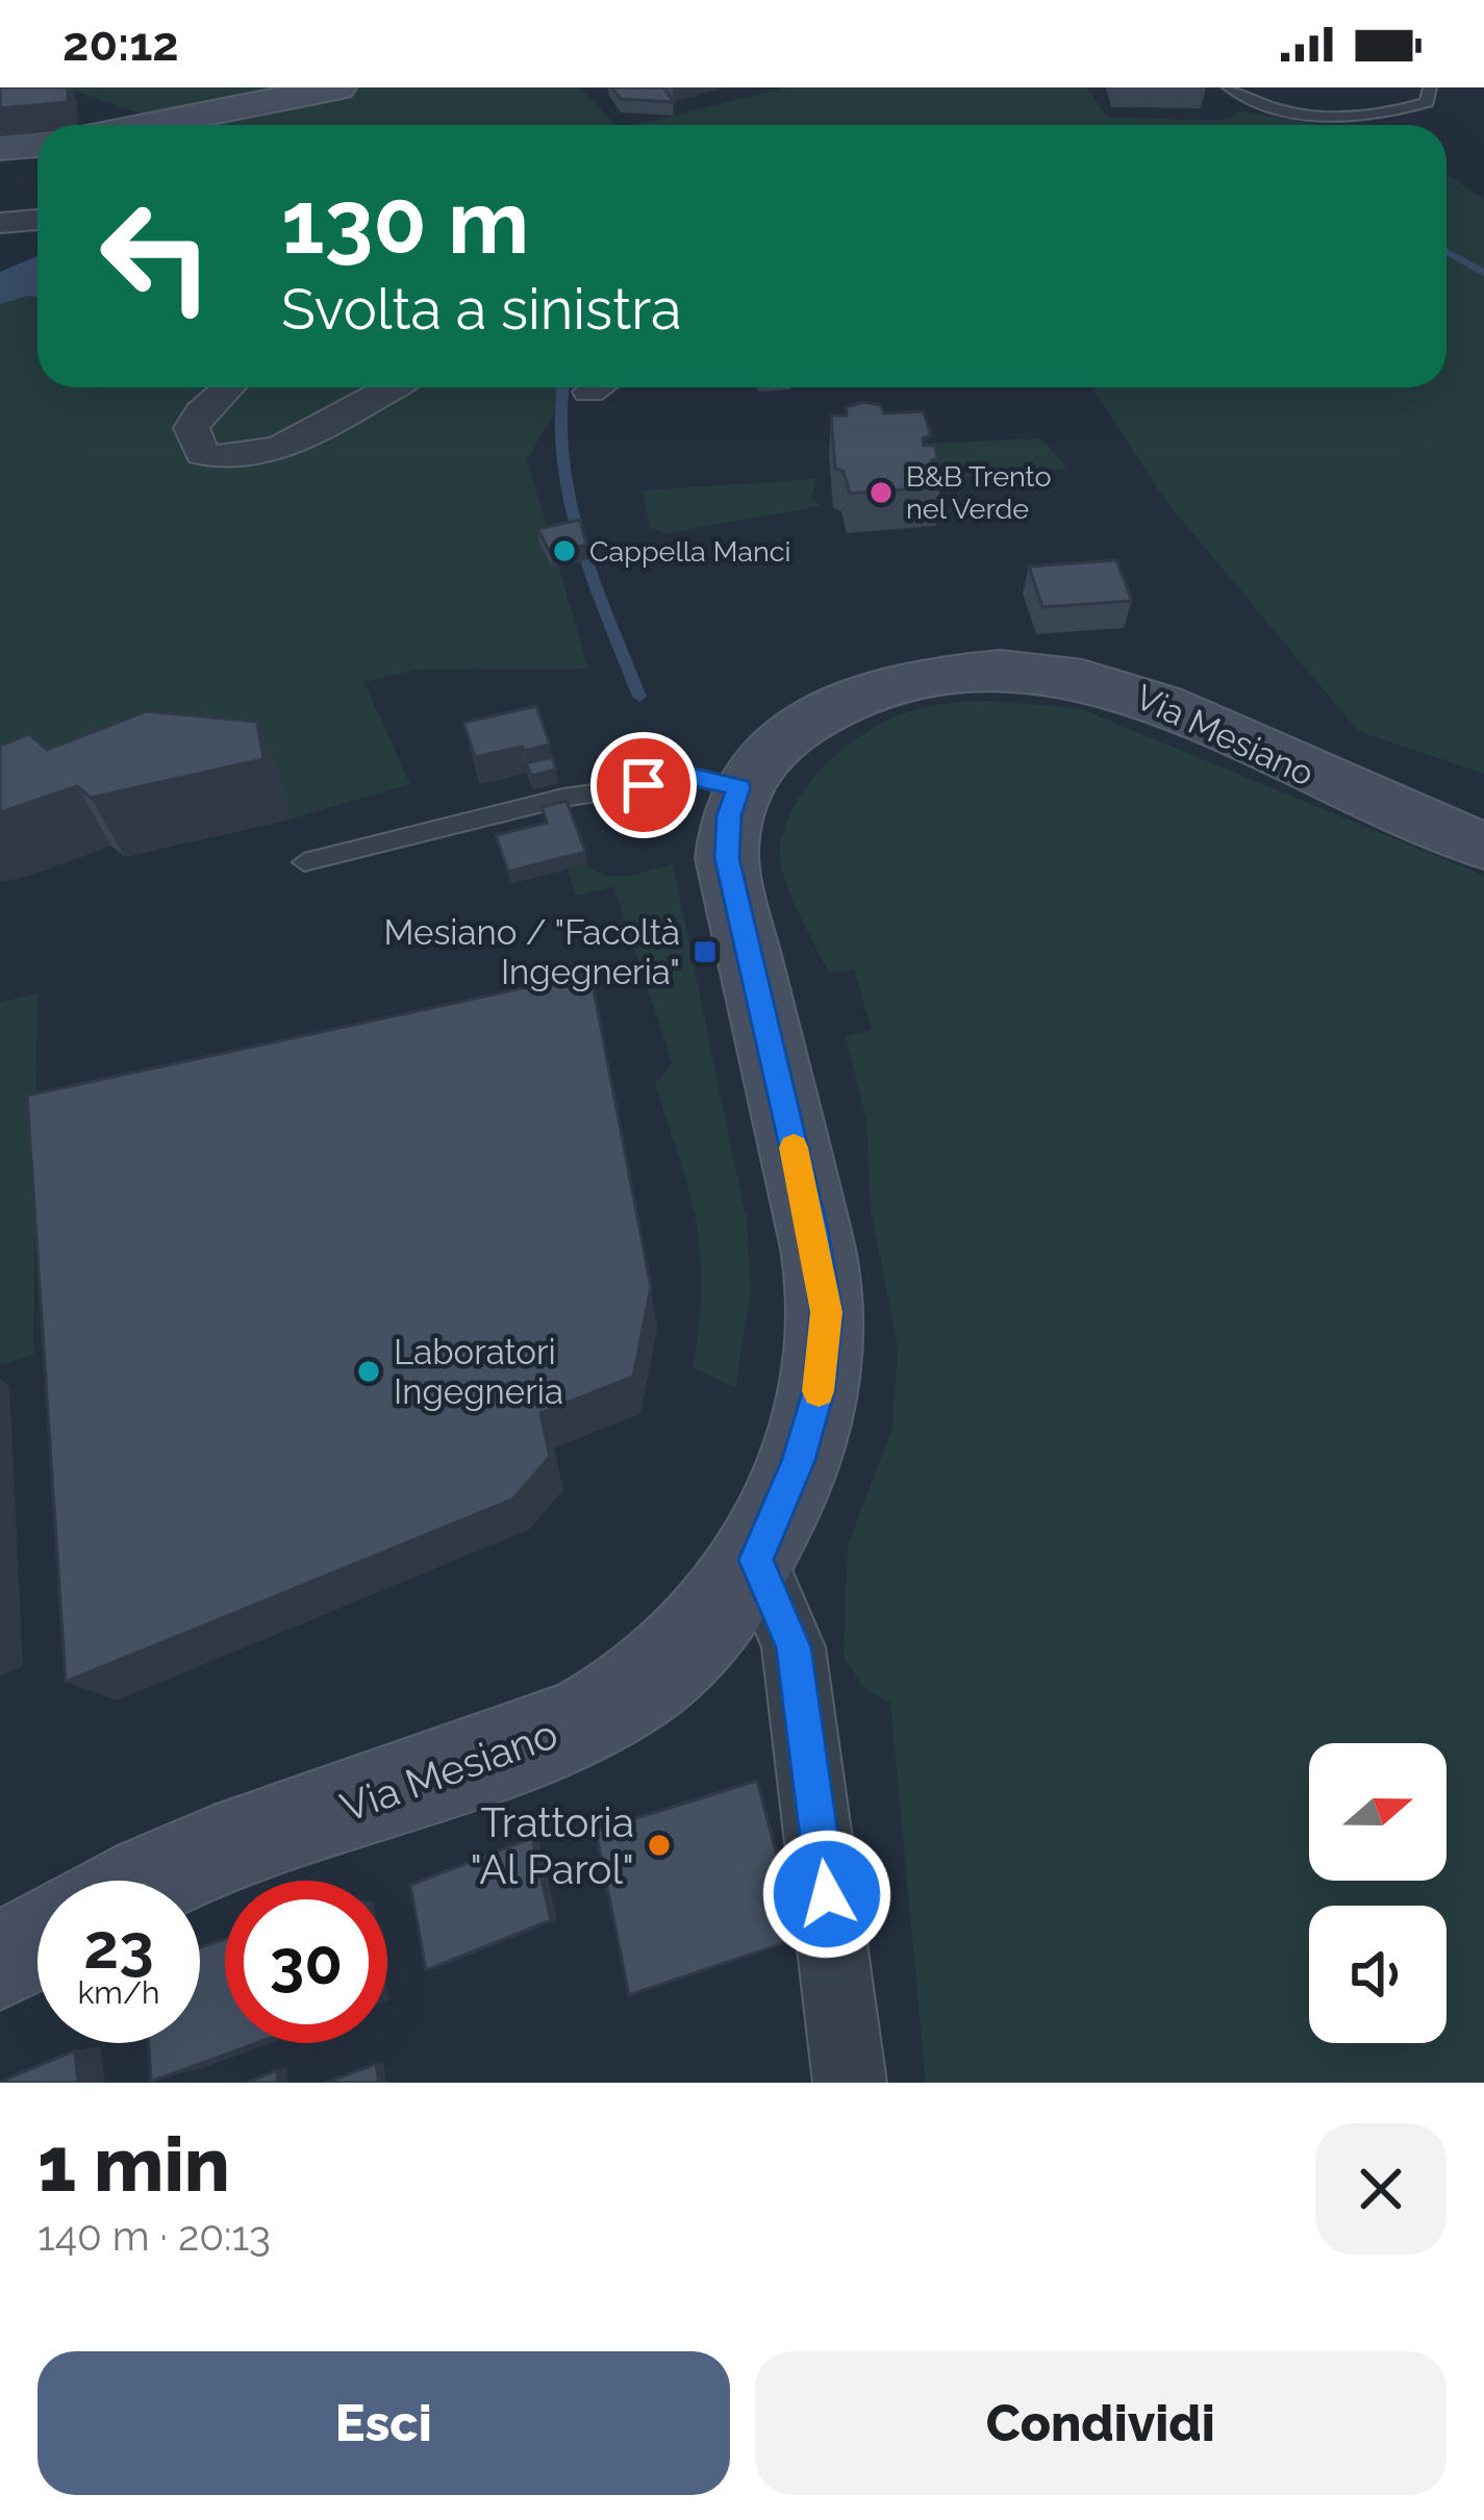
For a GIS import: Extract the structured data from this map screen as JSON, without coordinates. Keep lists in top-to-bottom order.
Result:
{
  "streets": {
    "main road": ["Via Mesiano"]
  },
  "places": {
    "other": [
      "B&B Trento nel Verde",
      "Cappella Manci",
      "Laboratori Ingegneria",
      "Trattoria \"Al Parol\""
    ],
    "transit": ["Mesiano / \"Facoltà Ingegneria\""]
  },
  "north": "right",
  "page": {
    "status": "20:12",
    "turn": ["130 m", "Svolta a sinistra"],
    "speed": "23 km/h",
    "limit": "30",
    "heading": ["1 min", "140 m · 20:13"],
    "buttons": ["Esci", "Condividi"]
  }
}
